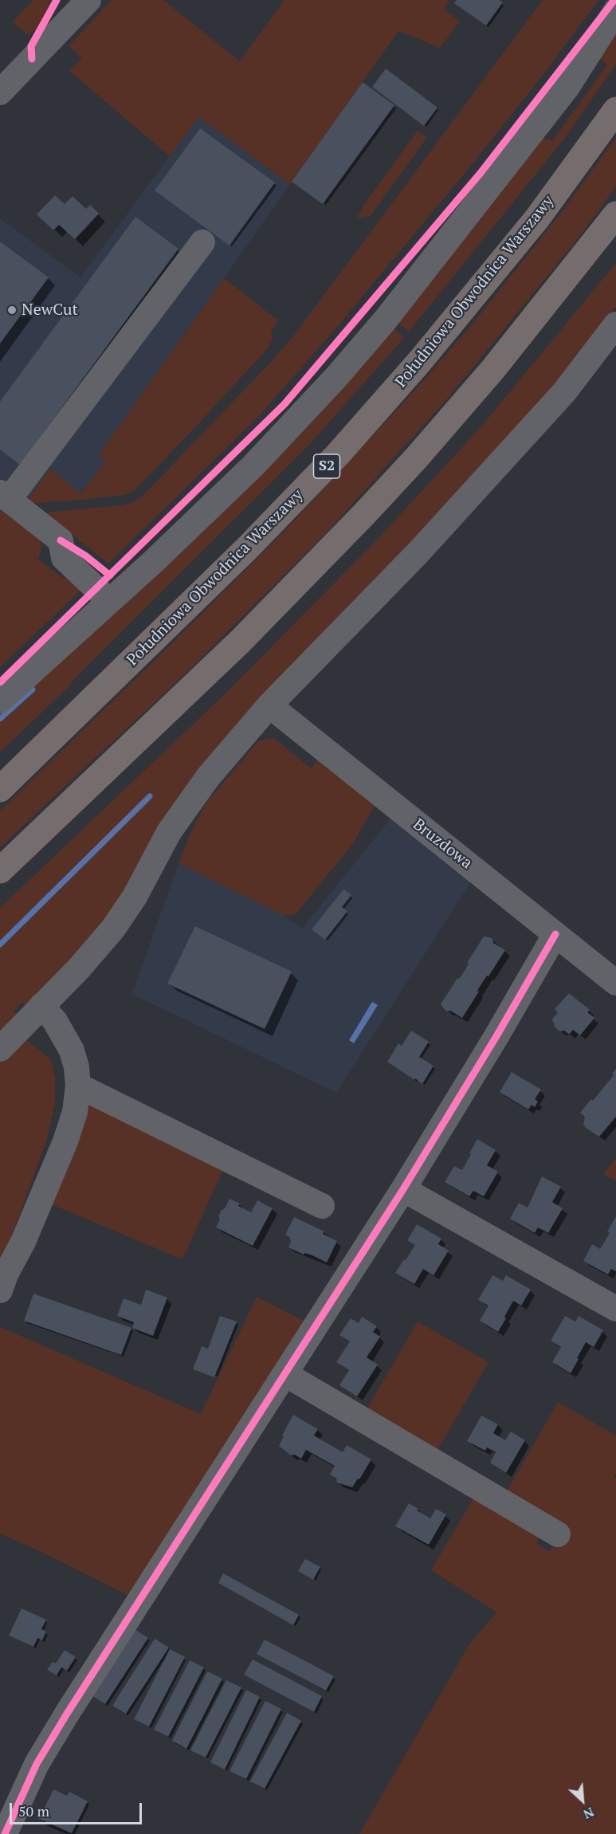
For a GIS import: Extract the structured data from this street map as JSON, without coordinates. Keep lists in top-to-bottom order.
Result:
{
  "streets": {
    "highway": ["Południowa Obwodnica Warszawy", "S2"],
    "street": ["Bruzdowa"]
  },
  "places": ["NewCut"],
  "scale_bar": "50 m",
  "north": "bottom right"
}
